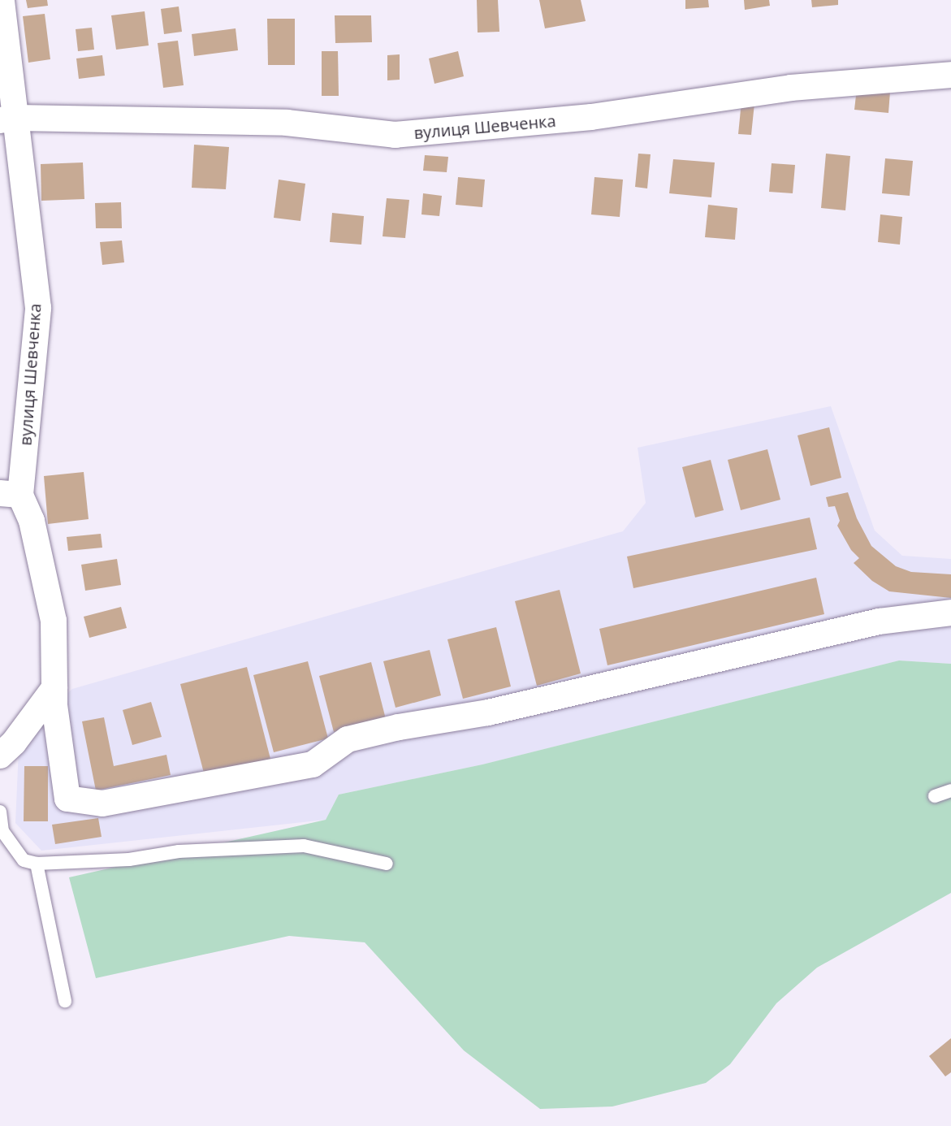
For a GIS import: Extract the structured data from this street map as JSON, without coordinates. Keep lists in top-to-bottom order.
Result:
{
  "streets": {
    "street": ["вулиця Шевченка"]
  }
}
